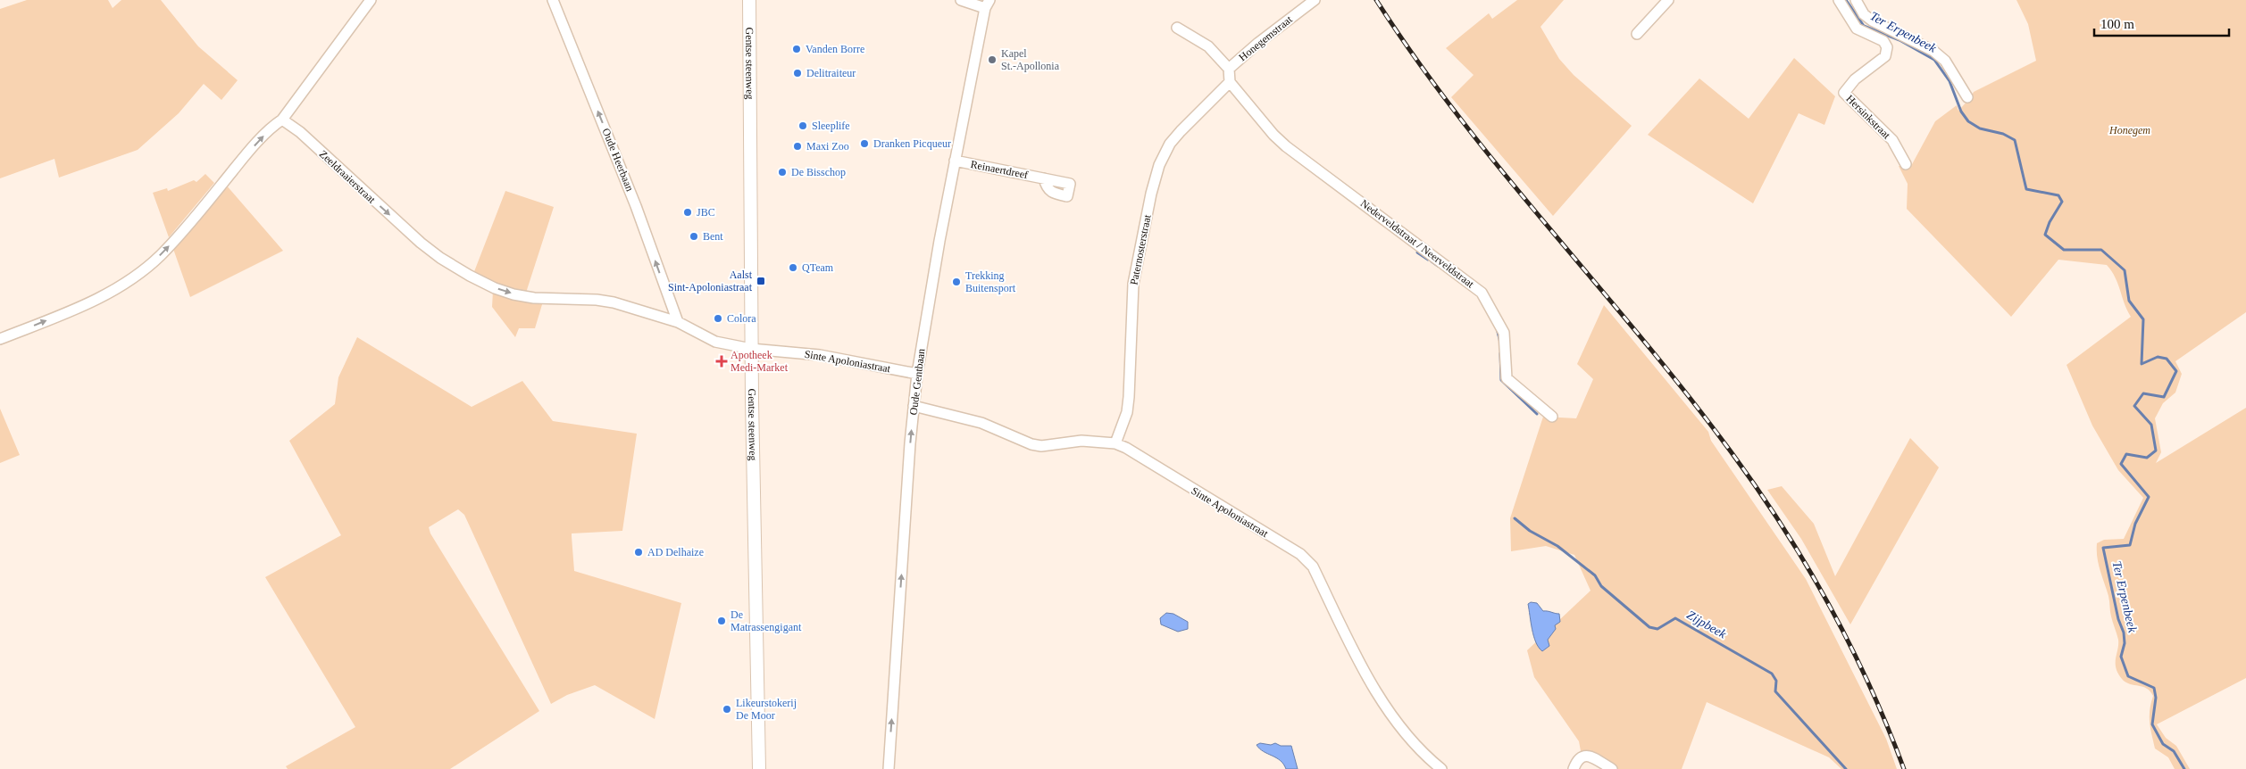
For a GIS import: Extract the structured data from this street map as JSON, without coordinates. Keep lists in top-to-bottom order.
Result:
{
  "streets": {
    "main road": ["Gentse steenweg"],
    "street": [
      "Honegemstraat",
      "Hersinkstraat",
      "Oude Heerbaan",
      "Reinaertdreef",
      "Zeeldraaierstraat",
      "Nederveldstraat / Neerveldstraat",
      "Paternosterstraat",
      "Sinte Apoloniastraat",
      "Oude Gentbaan"
    ]
  },
  "crossings": [
    ["Honegemstraat", "Nederveldstraat / Neerveldstraat"],
    ["Honegemstraat", "Paternosterstraat"],
    ["Gentse steenweg", "Zeeldraaierstraat"],
    ["Gentse steenweg", "Sinte Apoloniastraat"],
    ["Oude Heerbaan", "Zeeldraaierstraat"],
    ["Reinaertdreef", "Oude Gentbaan"],
    ["Zeeldraaierstraat", "Sinte Apoloniastraat"],
    ["Nederveldstraat / Neerveldstraat", "Paternosterstraat"],
    ["Paternosterstraat", "Sinte Apoloniastraat"],
    ["Sinte Apoloniastraat", "Oude Gentbaan"]
  ],
  "one_way": ["Oude Heerbaan", "Zeeldraaierstraat", "Oude Gentbaan"],
  "water": ["Ter Erpenbeek", "Zijpbeek"],
  "parks": ["Honegem"],
  "places": {
    "other": [
      "Vanden Borre",
      "Kapel St.-Apollonia",
      "Delitraiteur",
      "Sleeplife",
      "Dranken Picqueur",
      "Maxi Zoo",
      "De Bisschop",
      "JBC",
      "Bent",
      "QTeam",
      "Trekking Buitensport",
      "Colora",
      "AD Delhaize",
      "De Matrassengigant",
      "Likeurstokerij De Moor"
    ],
    "transit": ["Aalst Sint-Apoloniastraat"],
    "health": ["Apotheek Medi-Market"]
  },
  "scale_bar": "100 m"
}
